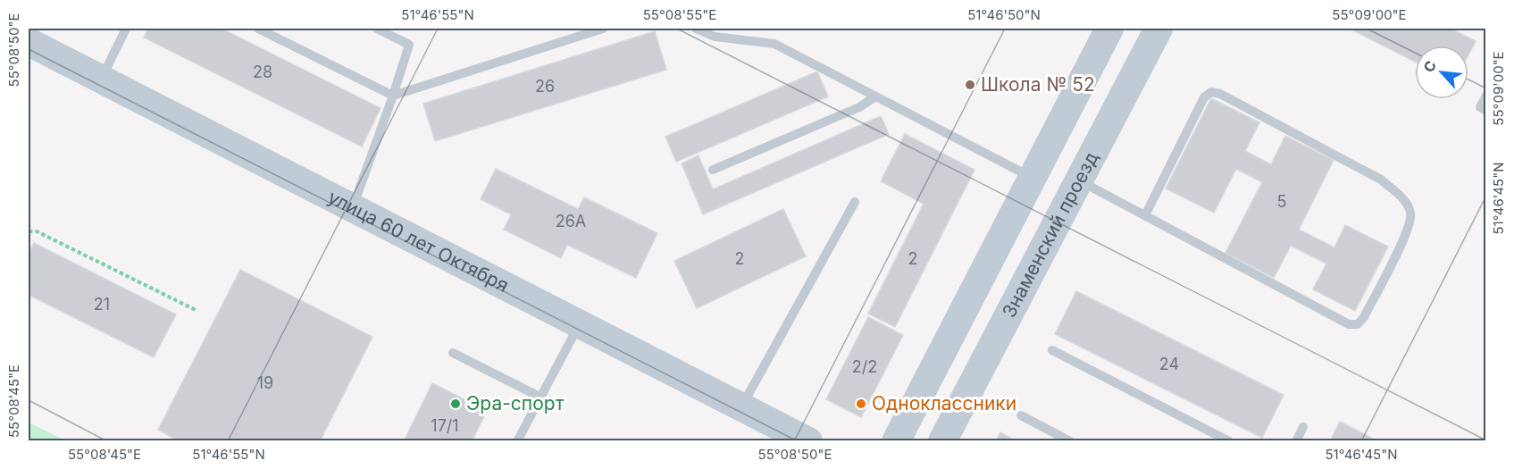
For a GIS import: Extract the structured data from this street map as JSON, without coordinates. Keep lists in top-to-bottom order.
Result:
{
  "streets": {
    "main road": ["Знаменский проезд", "улица 60 лет Октября"]
  },
  "places": ["Школа № 52", "Эра-спорт", "Одноклассники"],
  "house_numbers": [
    "28",
    "26",
    "5",
    "26А",
    "2",
    "2",
    "21",
    "24",
    "2/2",
    "19",
    "17/1"
  ],
  "north": "top left",
  "coordinates": [
    "51°46'55\"N",
    "55°08'55\"E",
    "51°46'50\"N",
    "55°09'00\"E",
    "55°08'50\"E",
    "51°46'45\"N",
    "55°08'45\"E"
  ]
}
